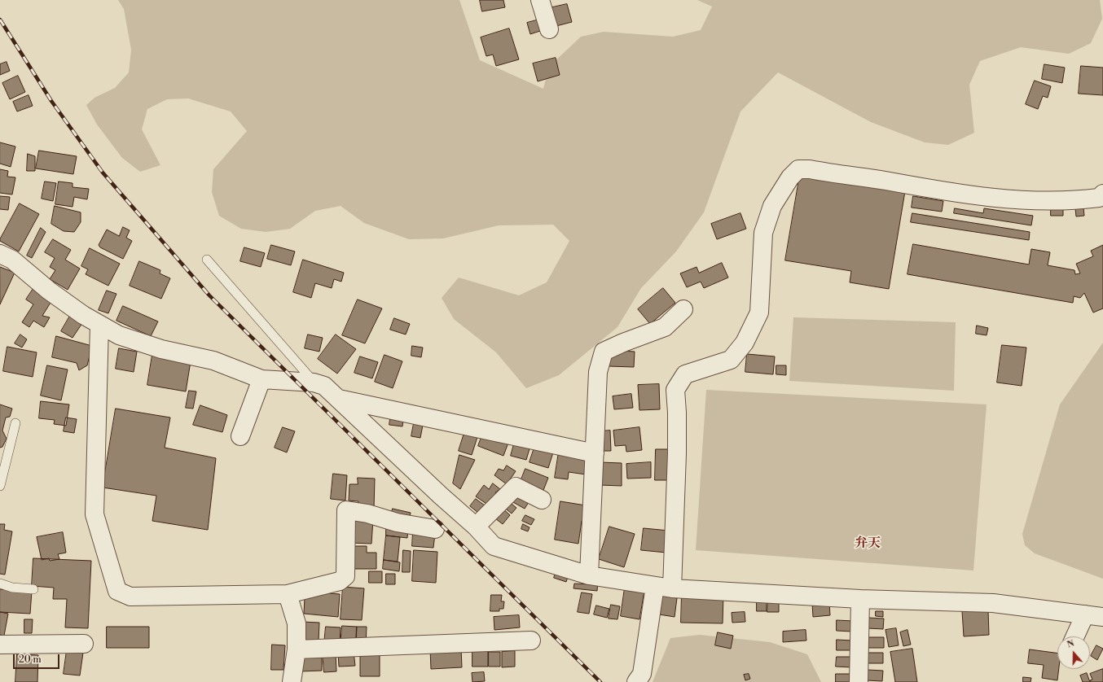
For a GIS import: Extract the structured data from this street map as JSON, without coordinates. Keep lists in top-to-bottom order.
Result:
{
  "districts": ["弁天"],
  "scale_bar": "20 m",
  "north": "top"
}
